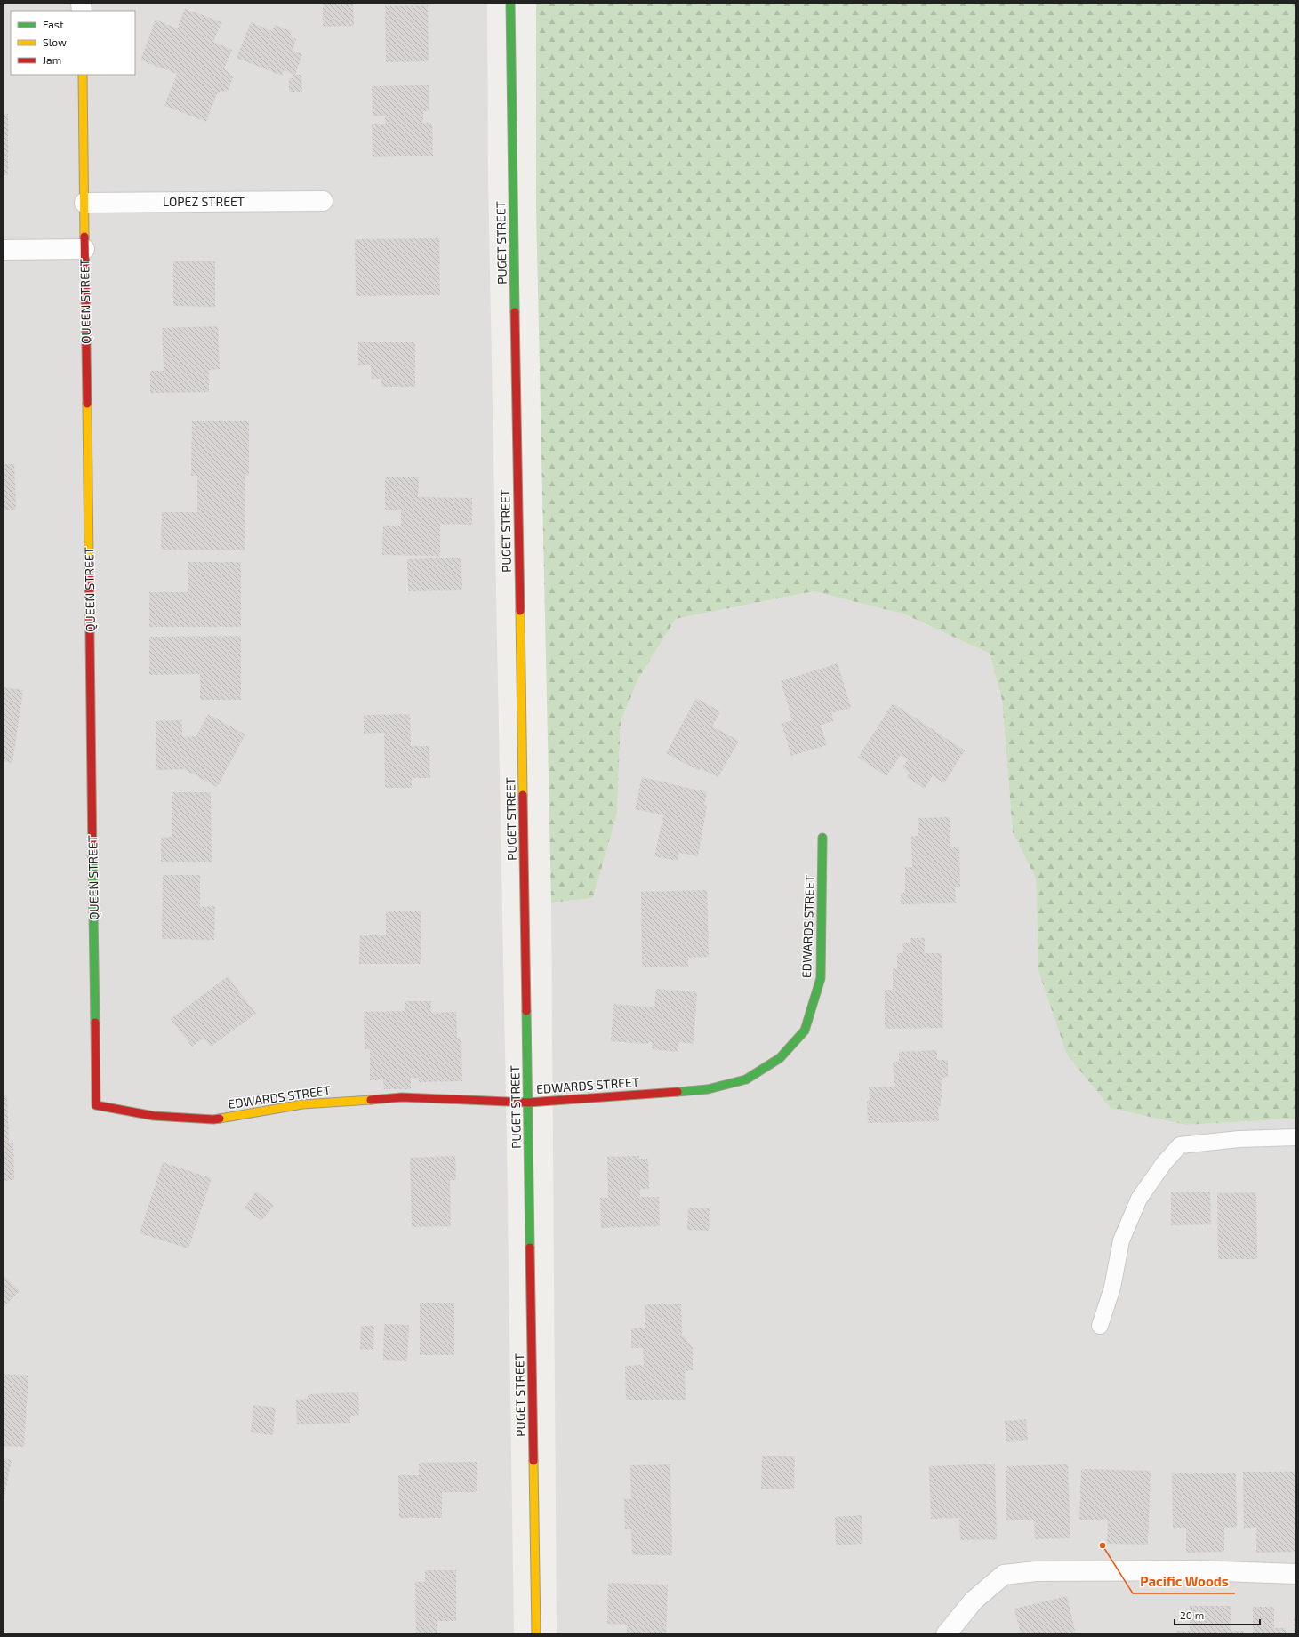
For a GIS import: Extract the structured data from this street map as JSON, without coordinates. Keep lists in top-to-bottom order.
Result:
{
  "streets": {
    "street": [
      "LOPEZ STREET",
      "PUGET STREET",
      "QUEEN STREET",
      "EDWARDS STREET"
    ]
  },
  "crossings": [
    ["LOPEZ STREET", "QUEEN STREET"],
    ["PUGET STREET", "EDWARDS STREET"],
    ["QUEEN STREET", "EDWARDS STREET"]
  ],
  "places": ["Pacific Woods"],
  "legend": ["Fast", "Slow", "Jam"],
  "scale_bar": "20 m"
}
